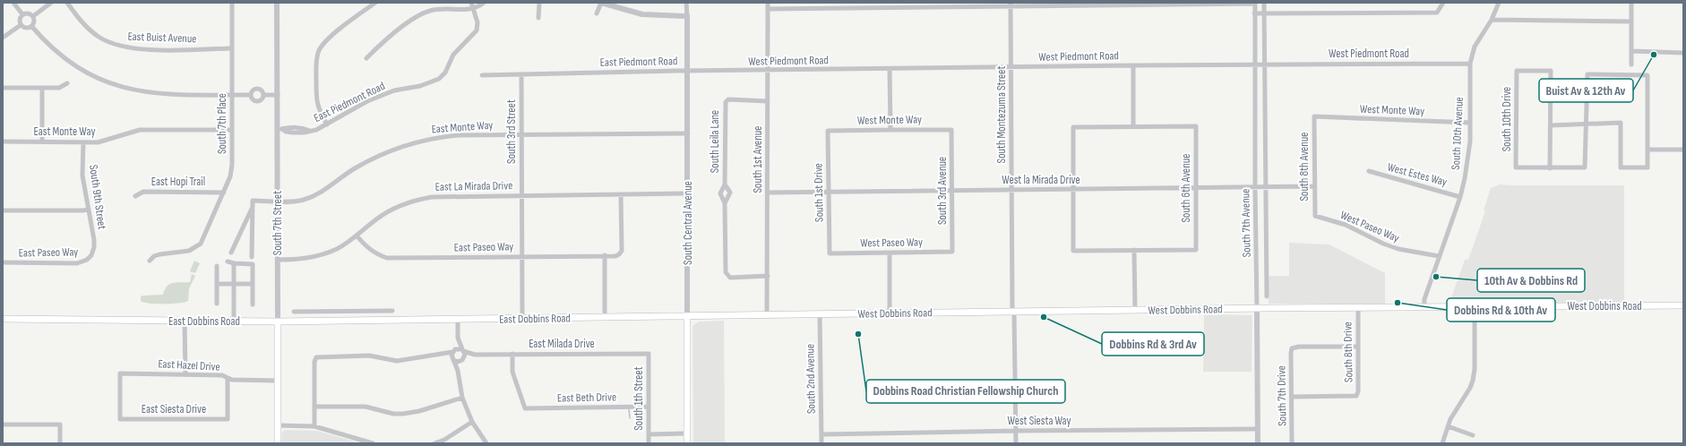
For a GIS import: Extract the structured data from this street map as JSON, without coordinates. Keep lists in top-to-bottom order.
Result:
{
  "streets": {
    "main road": [
      "South 7th Street",
      "South Central Avenue",
      "West Dobbins Road",
      "East Dobbins Road"
    ],
    "street": [
      "East Buist Avenue",
      "West Piedmont Road",
      "East Piedmont Road",
      "West Monte Way",
      "South Montezuma Street",
      "South 10th Drive",
      "South 7th Place",
      "East Monte Way",
      "South 3rd Street",
      "South 10th Avenue",
      "South Leila Lane",
      "South 1st Avenue",
      "South 8th Avenue",
      "West Estes Way",
      "West la Mirada Drive",
      "East Hopi Trail",
      "East La Mirada Drive",
      "South 6th Avenue",
      "South 3rd Avenue",
      "South 1st Drive",
      "South 9th Street",
      "South 7th Avenue",
      "West Paseo Way",
      "East Paseo Way",
      "East Milada Drive",
      "South 8th Drive",
      "East Hazel Drive",
      "South 2nd Avenue",
      "South 7th Drive",
      "East Beth Drive",
      "South 1th Street",
      "East Siesta Drive",
      "West Siesta Way"
    ]
  },
  "crossings": [
    ["East Buist Avenue", "South 7th Place"],
    ["West Piedmont Road", "East Piedmont Road"],
    ["West Piedmont Road", "South Montezuma Street"],
    ["West Piedmont Road", "South 10th Avenue"],
    ["West Piedmont Road", "South 1st Avenue"],
    ["West Piedmont Road", "South Central Avenue"],
    ["West Piedmont Road", "South 7th Avenue"],
    ["East Piedmont Road", "South 3rd Street"],
    ["East Piedmont Road", "South 7th Street"],
    ["East Piedmont Road", "South Central Avenue"],
    ["West Monte Way", "South 10th Avenue"],
    ["West Monte Way", "South 8th Avenue"],
    ["West Monte Way", "South 3rd Avenue"],
    ["West Monte Way", "South 1st Drive"],
    ["South Montezuma Street", "West la Mirada Drive"],
    ["South Montezuma Street", "West Dobbins Road"],
    ["South Montezuma Street", "West Siesta Way"],
    ["South 7th Place", "East Monte Way"],
    ["South 7th Place", "East Hopi Trail"],
    ["East Monte Way", "South 3rd Street"],
    ["East Monte Way", "South 9th Street"],
    ["East Monte Way", "South 7th Street"],
    ["East Monte Way", "South Central Avenue"],
    ["South 3rd Street", "East La Mirada Drive"],
    ["South 3rd Street", "East Paseo Way"],
    ["South 3rd Street", "East Dobbins Road"],
    ["South 10th Avenue", "West Estes Way"],
    ["South 10th Avenue", "West Paseo Way"],
    ["South 10th Avenue", "West Dobbins Road"],
    ["South Leila Lane", "South 1st Avenue"],
    ["South 1st Avenue", "West la Mirada Drive"],
    ["South 1st Avenue", "West Dobbins Road"],
    ["South 8th Avenue", "West la Mirada Drive"],
    ["South 8th Avenue", "West Paseo Way"],
    ["West la Mirada Drive", "South 6th Avenue"],
    ["West la Mirada Drive", "South 3rd Avenue"],
    ["West la Mirada Drive", "South 1st Drive"],
    ["West la Mirada Drive", "South 7th Avenue"],
    ["East La Mirada Drive", "South 7th Street"],
    ["East La Mirada Drive", "South Central Avenue"],
    ["East La Mirada Drive", "East Paseo Way"],
    ["South 3rd Avenue", "West Paseo Way"],
    ["South 1st Drive", "West Paseo Way"],
    ["South 9th Street", "East Paseo Way"],
    ["South 7th Street", "East Dobbins Road"],
    ["South 7th Street", "East Hazel Drive"],
    ["South Central Avenue", "West Dobbins Road"],
    ["South Central Avenue", "East Dobbins Road"],
    ["South 7th Avenue", "West Dobbins Road"],
    ["South 7th Avenue", "West Siesta Way"],
    ["West Dobbins Road", "East Dobbins Road"],
    ["West Dobbins Road", "South 8th Drive"],
    ["West Dobbins Road", "South 2nd Avenue"],
    ["East Milada Drive", "East Beth Drive"],
    ["East Milada Drive", "South 1th Street"],
    ["South 8th Drive", "South 7th Drive"],
    ["East Hazel Drive", "East Siesta Drive"],
    ["South 2nd Avenue", "West Siesta Way"],
    ["East Beth Drive", "South 1th Street"]
  ],
  "places": [
    "Buist Av & 12th Av",
    "10th Av & Dobbins Rd",
    "Dobbins Rd & 10th Av",
    "Dobbins Rd & 3rd Av",
    "Dobbins Road Christian Fellowship Church"
  ]
}
